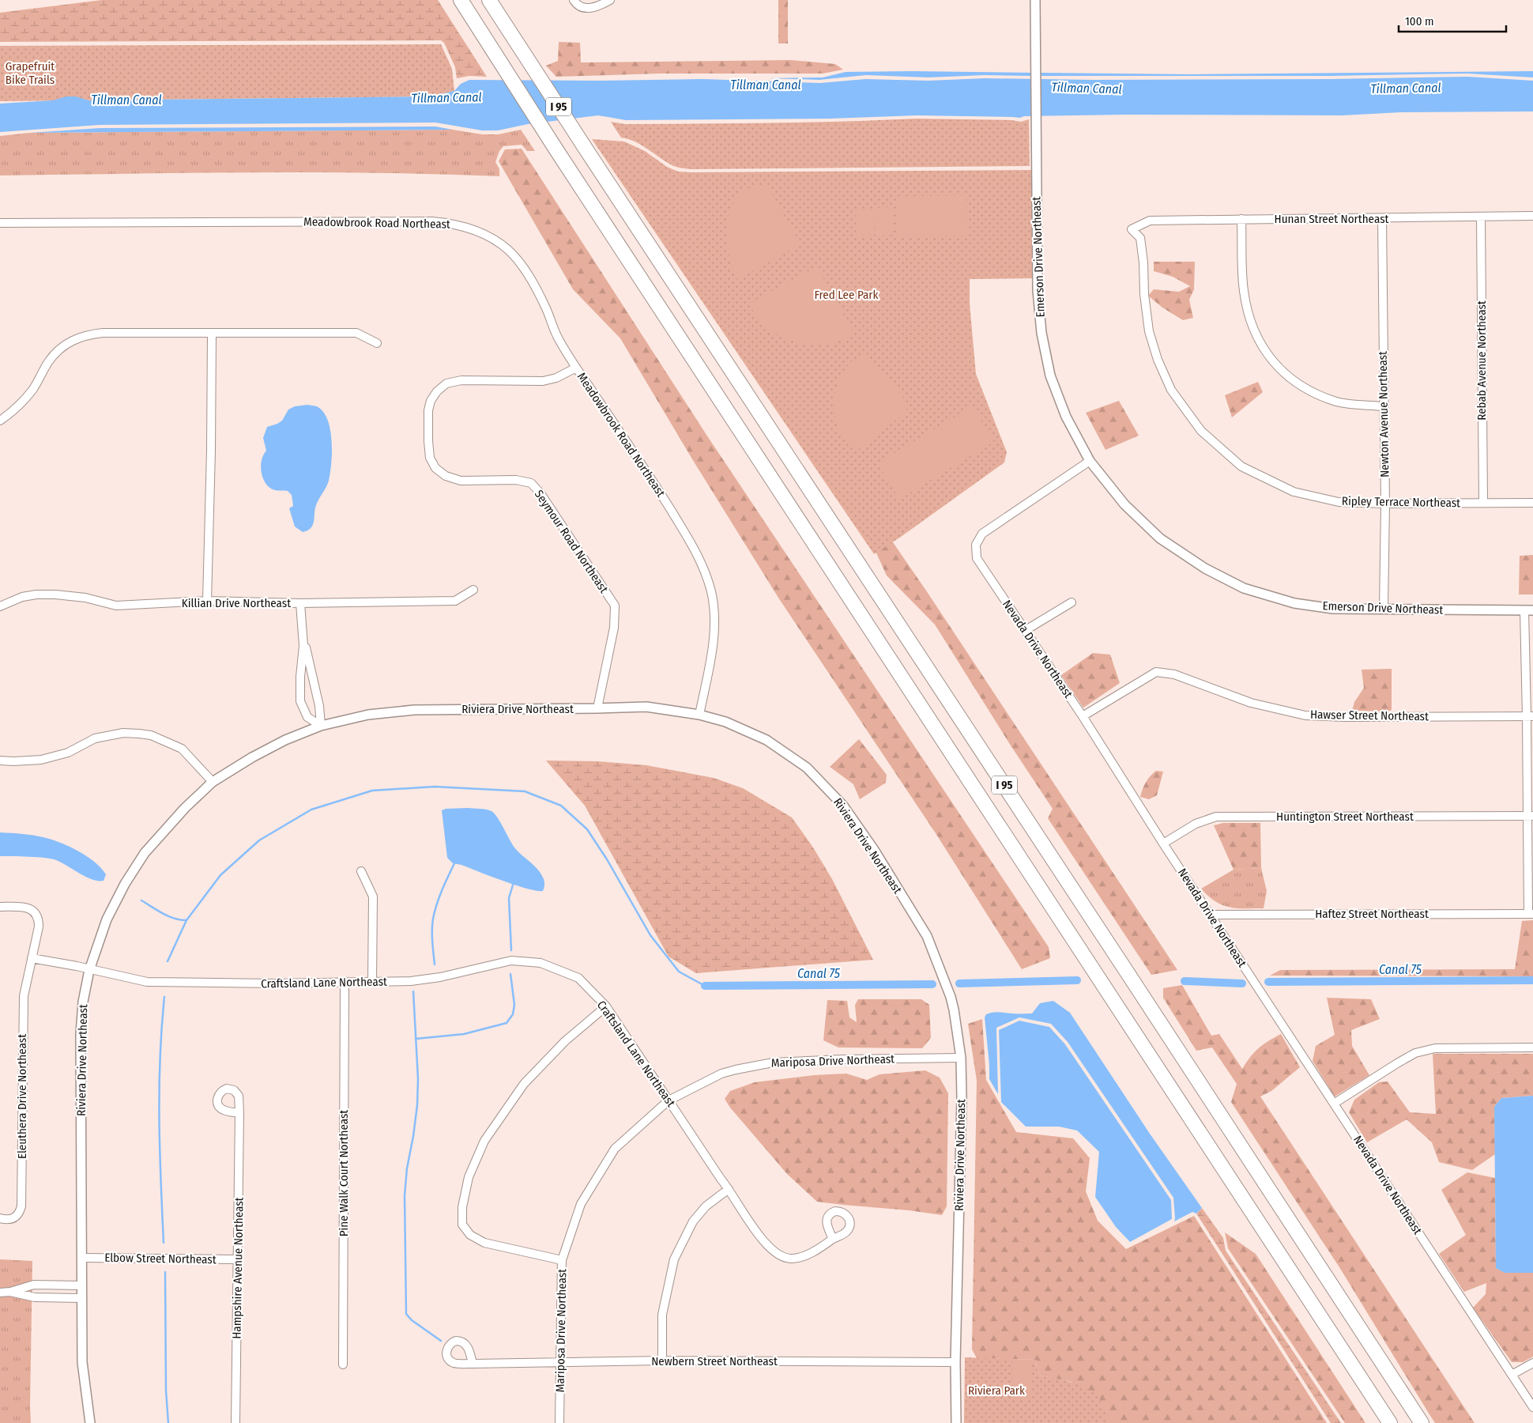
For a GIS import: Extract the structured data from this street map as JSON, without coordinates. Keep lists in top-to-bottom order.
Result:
{
  "streets": {
    "highway": ["I 95"],
    "street": [
      "Hunan Street Northeast",
      "Meadowbrook Road Northeast",
      "Emerson Drive Northeast",
      "Rebab Avenue Northeast",
      "Newton Avenue Northeast",
      "Ripley Terrace Northeast",
      "Seymour Road Northeast",
      "Killian Drive Northeast",
      "Nevada Drive Northeast",
      "Riviera Drive Northeast",
      "Hawser Street Northeast",
      "Huntington Street Northeast",
      "Haftez Street Northeast",
      "Craftsland Lane Northeast",
      "Mariposa Drive Northeast",
      "Eleuthera Drive Northeast",
      "Pine Walk Court Northeast",
      "Elbow Street Northeast",
      "Hampshire Avenue Northeast",
      "Newbern Street Northeast"
    ]
  },
  "crossings": [
    ["Hunan Street Northeast", "Rebab Avenue Northeast"],
    ["Hunan Street Northeast", "Newton Avenue Northeast"],
    ["Hunan Street Northeast", "Ripley Terrace Northeast"],
    ["Meadowbrook Road Northeast", "Seymour Road Northeast"],
    ["Meadowbrook Road Northeast", "Riviera Drive Northeast"],
    ["Emerson Drive Northeast", "Newton Avenue Northeast"],
    ["Emerson Drive Northeast", "Nevada Drive Northeast"],
    ["Rebab Avenue Northeast", "Ripley Terrace Northeast"],
    ["Newton Avenue Northeast", "Ripley Terrace Northeast"],
    ["Seymour Road Northeast", "Riviera Drive Northeast"],
    ["Nevada Drive Northeast", "Hawser Street Northeast"],
    ["Nevada Drive Northeast", "Huntington Street Northeast"],
    ["Nevada Drive Northeast", "Haftez Street Northeast"],
    ["Riviera Drive Northeast", "Craftsland Lane Northeast"],
    ["Riviera Drive Northeast", "Mariposa Drive Northeast"],
    ["Riviera Drive Northeast", "Elbow Street Northeast"],
    ["Riviera Drive Northeast", "Newbern Street Northeast"],
    ["Craftsland Lane Northeast", "Mariposa Drive Northeast"],
    ["Craftsland Lane Northeast", "Pine Walk Court Northeast"],
    ["Mariposa Drive Northeast", "Newbern Street Northeast"],
    ["Elbow Street Northeast", "Hampshire Avenue Northeast"]
  ],
  "water": ["Tillman Canal", "Canal 75"],
  "parks": ["Grapefruit Bike Trails", "Fred Lee Park", "Riviera Park"],
  "scale_bar": "100 m"
}
